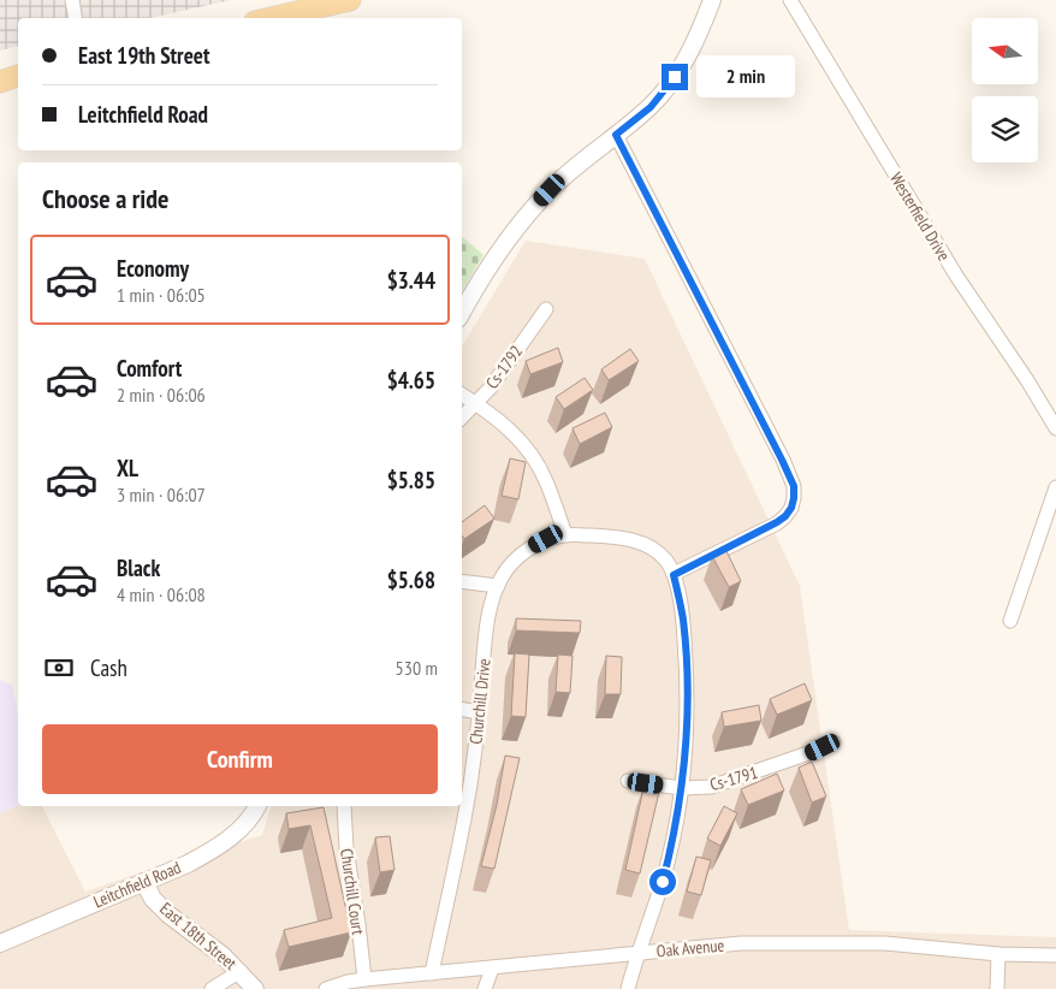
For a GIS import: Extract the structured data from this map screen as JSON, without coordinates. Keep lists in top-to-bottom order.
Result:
{
  "streets": {
    "street": [
      "Westerfield Drive",
      "Cs-1792",
      "Churchill Drive",
      "Cs-1791",
      "Leitchfield Road",
      "Churchill Court",
      "East 18th Street",
      "Oak Avenue"
    ]
  },
  "crossings": [
    ["Churchill Drive", "Oak Avenue"],
    ["Leitchfield Road", "East 18th Street"],
    ["Churchill Court", "Oak Avenue"]
  ],
  "north": "left",
  "page": {
    "banner": ["East 19th Street", "Leitchfield Road"],
    "bubble": "2 min",
    "heading": "Choose a ride",
    "list": [
      {
        "name": "Economy",
        "note": "1 min · 06:05",
        "value": "$3.44"
      },
      {
        "name": "Comfort",
        "note": "2 min · 06:06",
        "value": "$4.65"
      },
      {
        "name": "XL",
        "note": "3 min · 06:07",
        "value": "$5.85"
      },
      {
        "name": "Black",
        "note": "4 min · 06:08",
        "value": "$5.68"
      }
    ],
    "pay": ["Cash", "530 m"],
    "buttons": "Confirm"
  }
}
